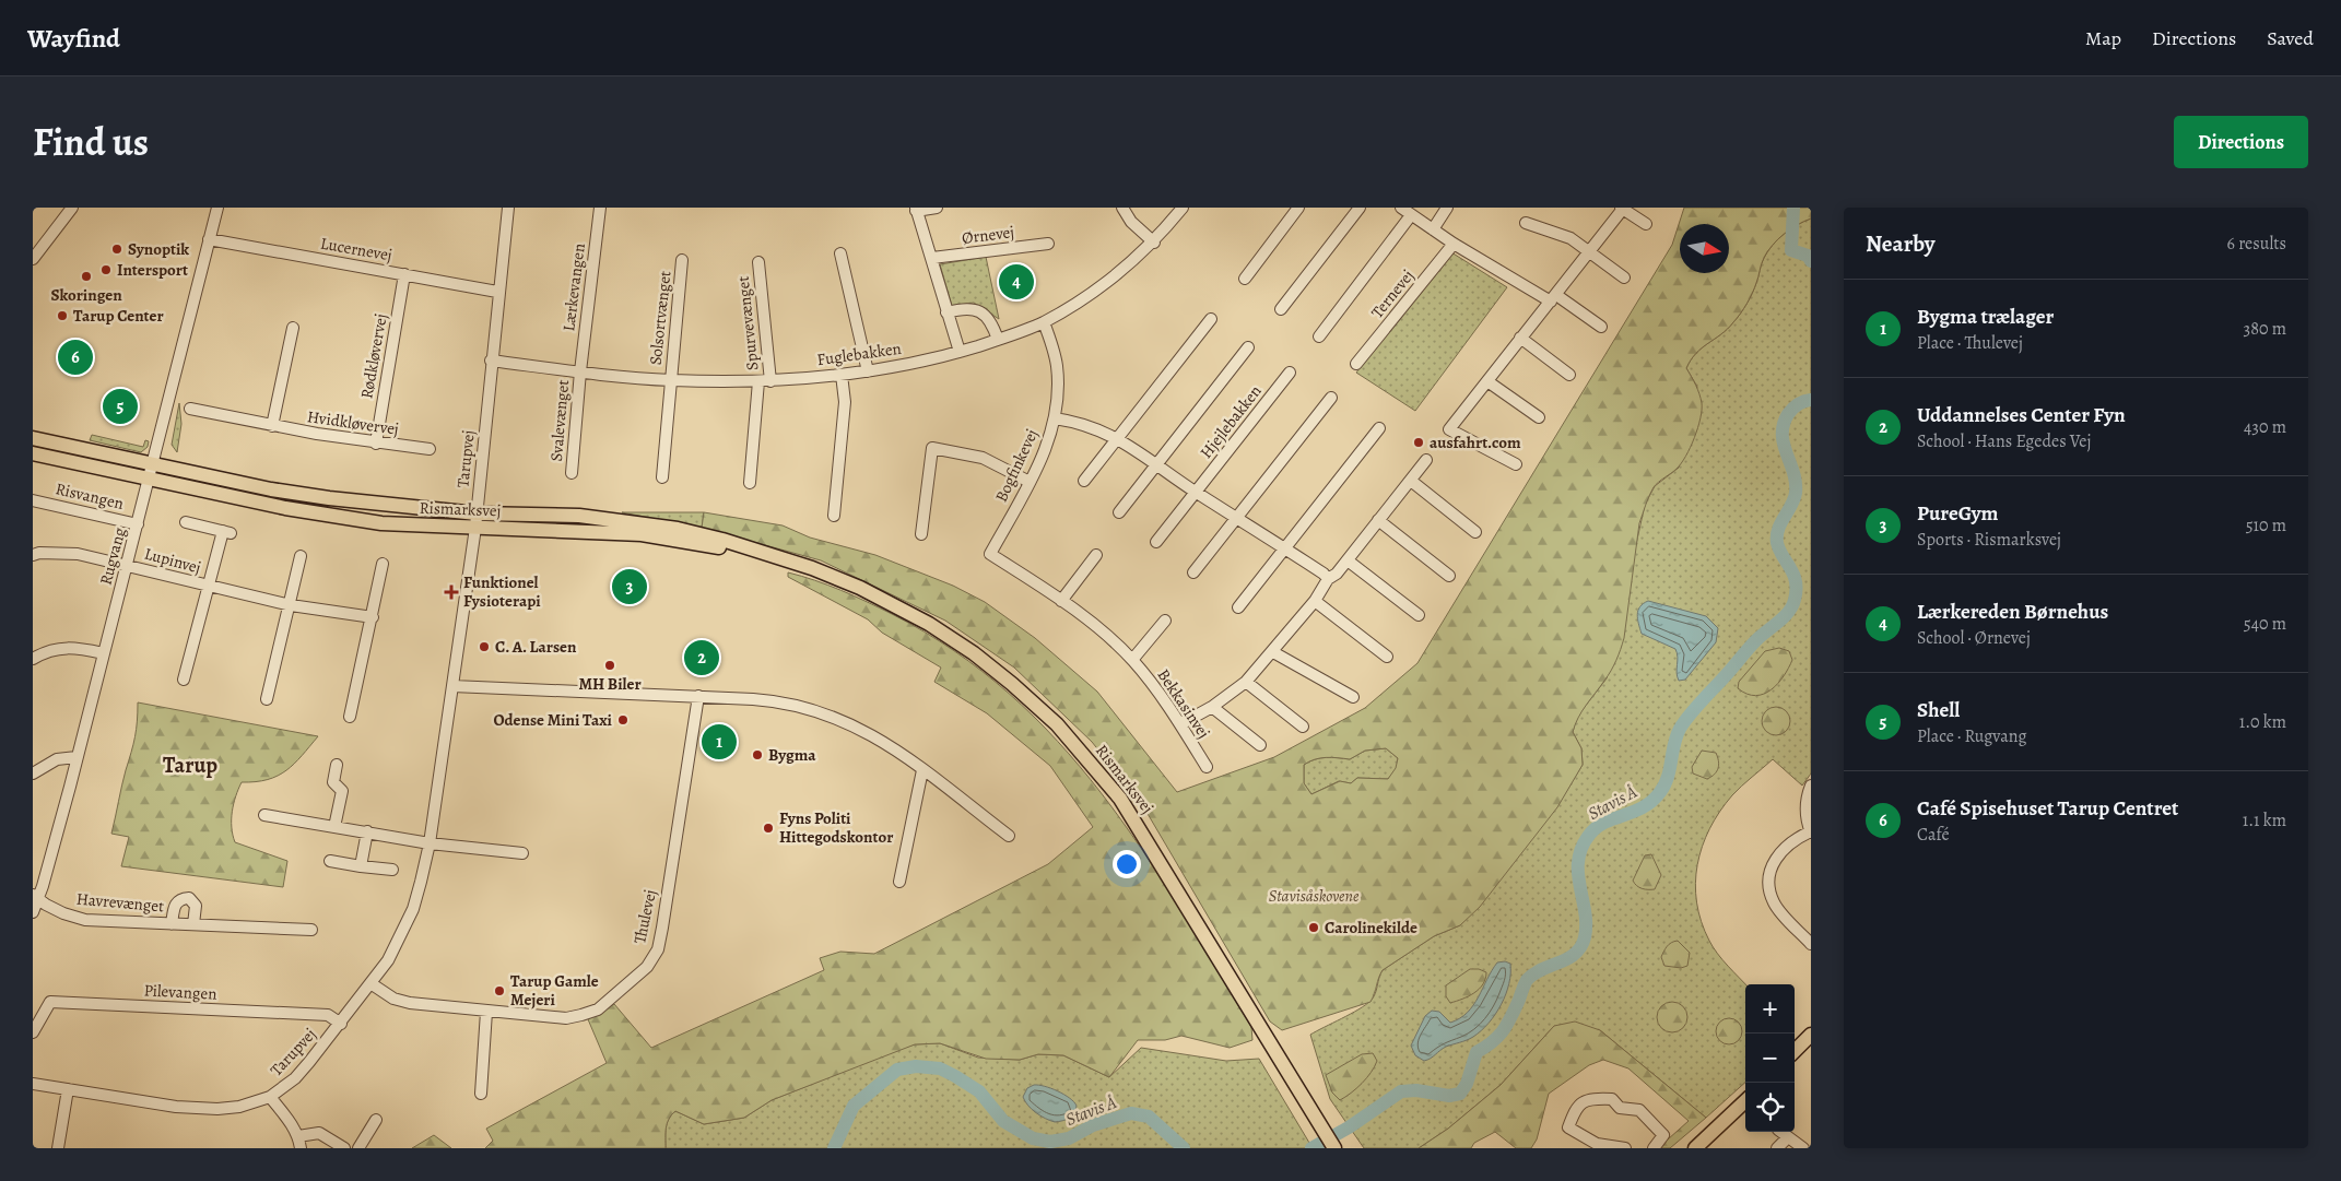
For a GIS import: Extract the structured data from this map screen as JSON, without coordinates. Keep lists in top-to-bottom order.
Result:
{
  "streets": {
    "main road": ["Rismarksvej"],
    "street": [
      "Ørnevej",
      "Lucernevej",
      "Lærkevangen",
      "Ternevej",
      "Solsortvænget",
      "Spurvevænget",
      "Fuglebakken",
      "Rødkløvervej",
      "Svalevænget",
      "Hjejlebakken",
      "Hvidkløvervej",
      "Tarupvej",
      "Bogfinkevej",
      "Risvangen",
      "Rugvang",
      "Lupinvej",
      "Bekkasinvej",
      "Havrevænget",
      "Thulevej",
      "Pilevangen"
    ]
  },
  "crossings": [
    ["Lucernevej", "Rødkløvervej"],
    ["Lucernevej", "Tarupvej"],
    ["Lucernevej", "Rugvang"],
    ["Lærkevangen", "Fuglebakken"],
    ["Lærkevangen", "Svalevænget"],
    ["Solsortvænget", "Fuglebakken"],
    ["Spurvevænget", "Fuglebakken"],
    ["Fuglebakken", "Svalevænget"],
    ["Fuglebakken", "Tarupvej"],
    ["Fuglebakken", "Bogfinkevej"],
    ["Rødkløvervej", "Hvidkløvervej"],
    ["Tarupvej", "Rismarksvej"],
    ["Tarupvej", "Thulevej"],
    ["Tarupvej", "Pilevangen"],
    ["Bogfinkevej", "Bekkasinvej"],
    ["Risvangen", "Rugvang"],
    ["Rismarksvej", "Rugvang"],
    ["Rugvang", "Lupinvej"],
    ["Rugvang", "Havrevænget"]
  ],
  "districts": ["Tarup"],
  "water": ["Stavis Å"],
  "parks": ["Stavisåskovene"],
  "places": {
    "other": [
      "Synoptik",
      "Intersport",
      "Skoringen",
      "Tarup Center",
      "ausfahrt.com",
      "C. A. Larsen",
      "MH Biler",
      "Odense Mini Taxi",
      "Bygma",
      "Fyns Politi Hittegodskontor",
      "Carolinekilde",
      "Tarup Gamle Mejeri"
    ],
    "health": ["Funktionel Fysioterapi"]
  },
  "north": "right",
  "page": {
    "header": "Wayfind",
    "nav": ["Map", "Directions", "Saved"],
    "title": "Find us",
    "buttons": "Directions",
    "heading": ["Nearby", "6 results"],
    "pins": [
      "4",
      "6",
      "5",
      "3",
      "2",
      "1"
    ],
    "list": [
      {
        "mark": "1",
        "name": "Bygma trælager",
        "note": "Place · Thulevej",
        "value": "380 m"
      },
      {
        "mark": "2",
        "name": "Uddannelses Center Fyn",
        "note": "School · Hans Egedes Vej",
        "value": "430 m"
      },
      {
        "mark": "3",
        "name": "PureGym",
        "note": "Sports · Rismarksvej",
        "value": "510 m"
      },
      {
        "mark": "4",
        "name": "Lærkereden Børnehus",
        "note": "School · Ørnevej",
        "value": "540 m"
      },
      {
        "mark": "5",
        "name": "Shell",
        "note": "Place · Rugvang",
        "value": "1.0 km"
      },
      {
        "mark": "6",
        "name": "Café Spisehuset Tarup Centret",
        "note": "Café",
        "value": "1.1 km"
      }
    ],
    "map_buttons": ["+", "−"]
  }
}
